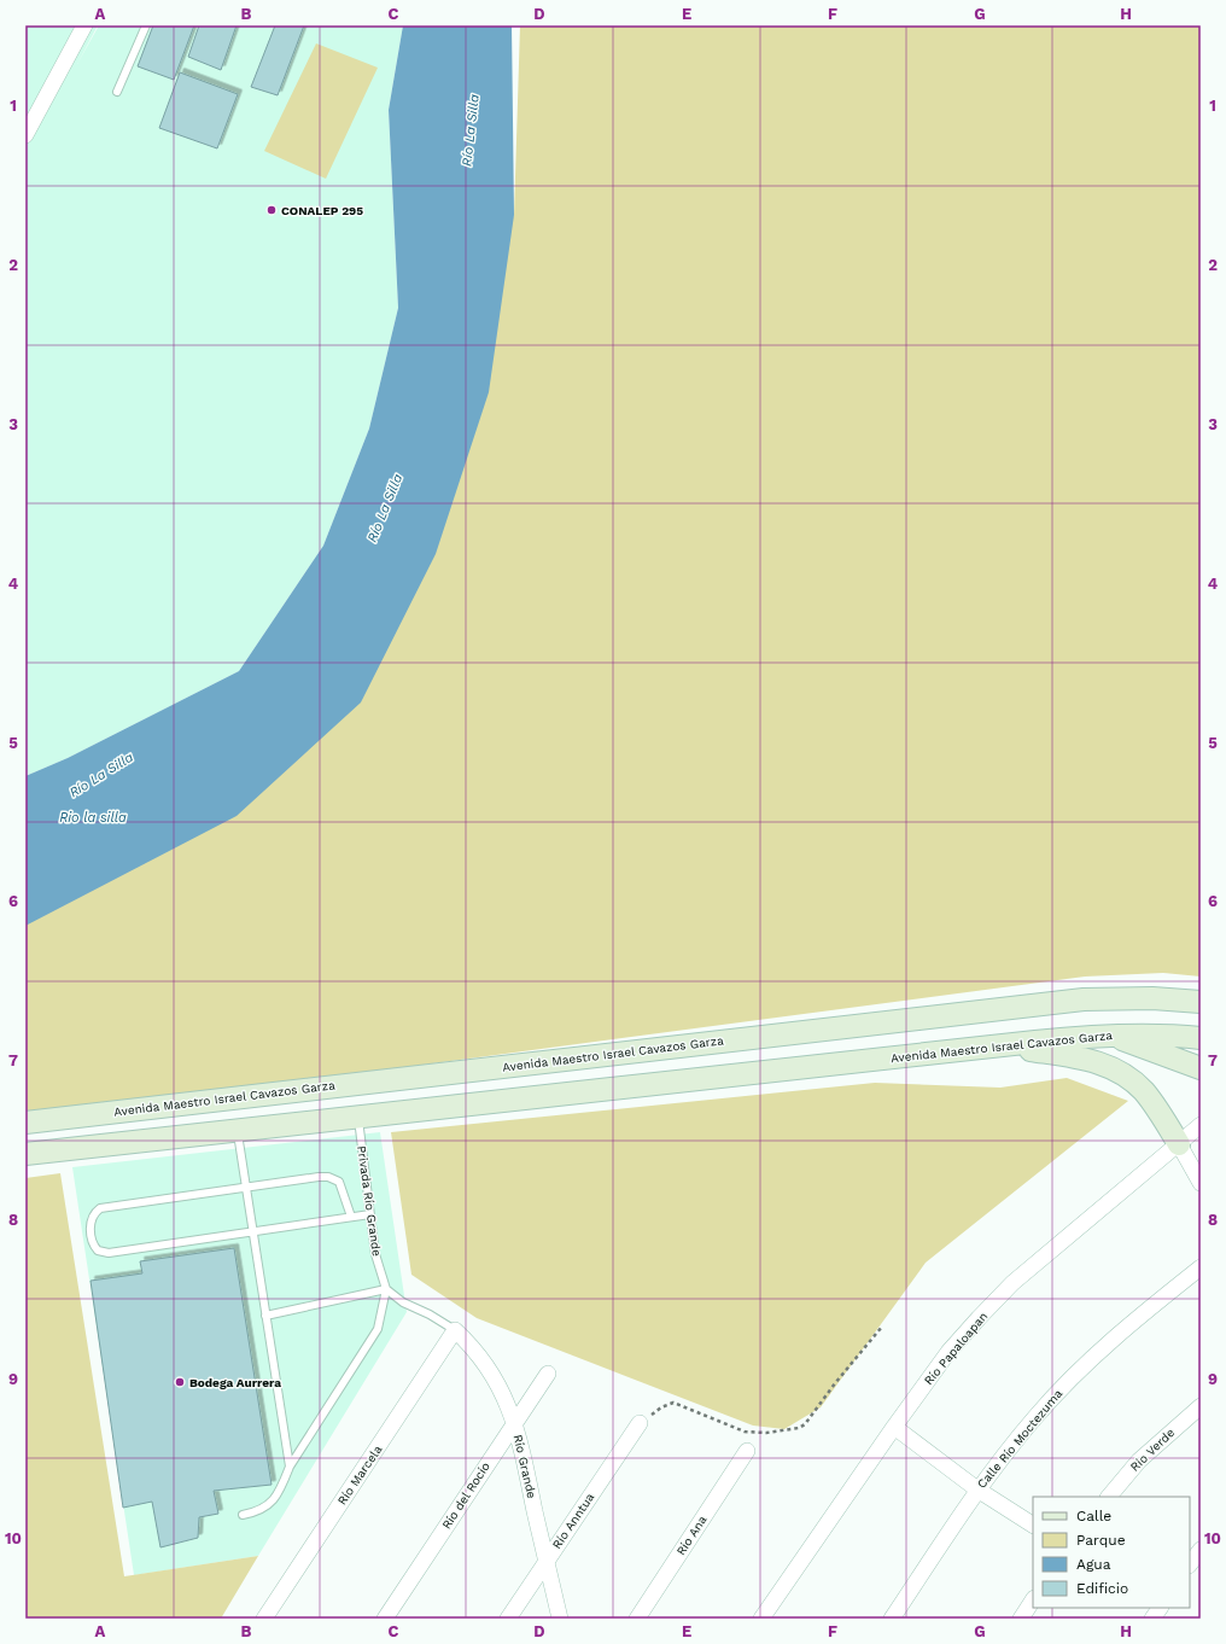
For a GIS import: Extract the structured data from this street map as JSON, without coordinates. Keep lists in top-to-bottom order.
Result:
{
  "streets": {
    "main road": ["Avenida Maestro Israel Cavazos Garza"],
    "street": [
      "Río Papaloapan",
      "Calle Río Moctezuma",
      "Río Verde",
      "Río Grande",
      "Río Marcela",
      "Río del Rocío",
      "Río Anntua",
      "Río Ana"
    ],
    "lane": ["Privada Río Grande"]
  },
  "crossings": [
    ["Avenida Maestro Israel Cavazos Garza", "Privada Río Grande"],
    ["Río Grande", "Río Marcela"],
    ["Río Grande", "Río del Rocío"],
    ["Río Grande", "Río Anntua"]
  ],
  "water": ["Río La Silla", "Rio la silla"],
  "places": ["CONALEP 295", "Bodega Aurrera"],
  "legend": [
    "Calle",
    "Parque",
    "Agua",
    "Edificio"
  ],
  "grid": {
    "columns": [
      "A",
      "B",
      "C",
      "D",
      "E",
      "F",
      "G",
      "H"
    ],
    "rows": [
      "1",
      "2",
      "3",
      "4",
      "5",
      "6",
      "7",
      "8",
      "9",
      "10"
    ]
  }
}
